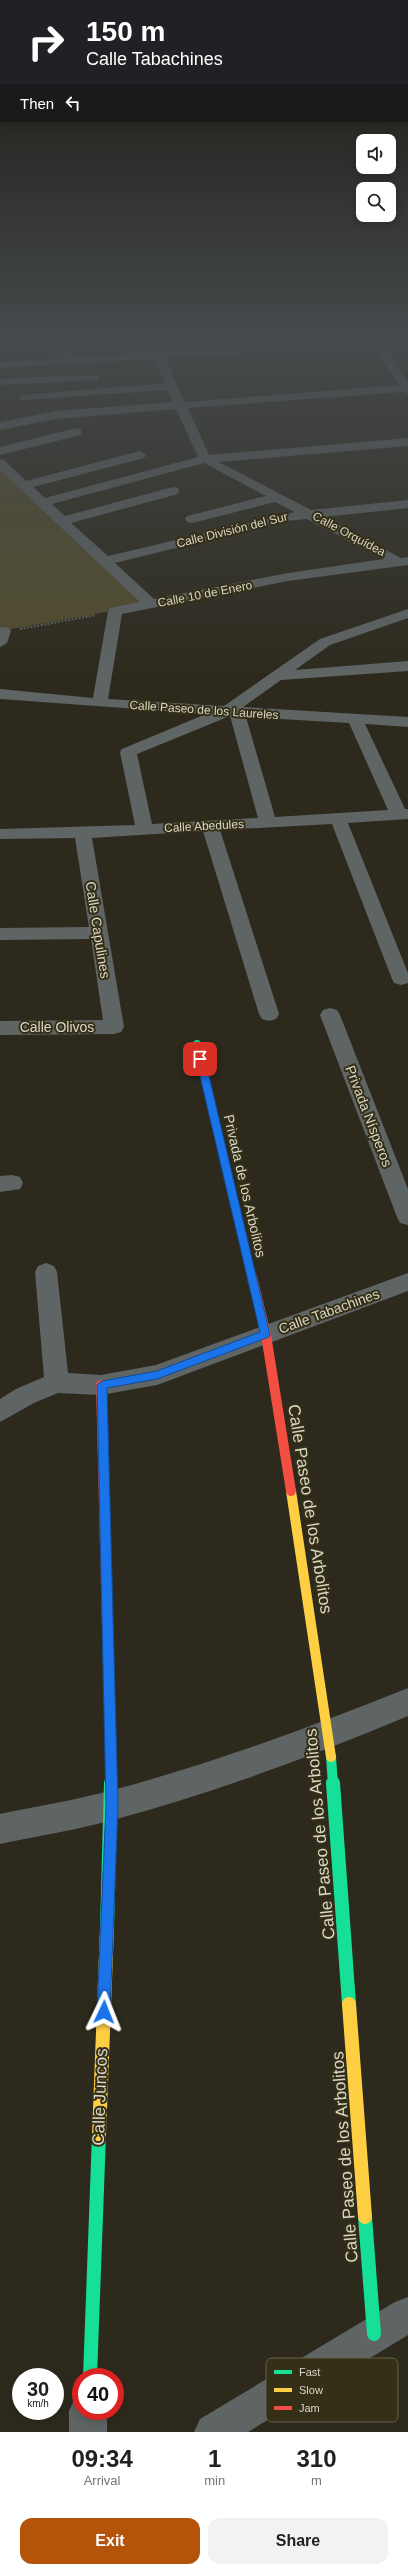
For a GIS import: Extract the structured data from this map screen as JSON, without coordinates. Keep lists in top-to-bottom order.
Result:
{
  "streets": {
    "street": [
      "Calle División del Sur",
      "Calle Orquídea",
      "Calle 10 de Enero",
      "Calle Paseo de los Laureles",
      "Calle Abedules",
      "Calle Capulines",
      "Calle Olivos",
      "Privada Nísperos",
      "Privada de los Arbolitos",
      "Calle Tabachines",
      "Calle Paseo de los Arbolitos",
      "Calle Juncos"
    ]
  },
  "crossings": [
    ["Calle División del Sur", "Calle Orquídea"],
    ["Calle Orquídea", "Calle 10 de Enero"],
    ["Calle Abedules", "Calle Capulines"],
    ["Calle Capulines", "Calle Olivos"],
    ["Privada de los Arbolitos", "Calle Tabachines"],
    ["Privada de los Arbolitos", "Calle Paseo de los Arbolitos"],
    ["Calle Tabachines", "Calle Paseo de los Arbolitos"],
    ["Calle Tabachines", "Calle Juncos"]
  ],
  "legend": ["Fast", "Slow", "Jam"],
  "page": {
    "turn": ["150 m", "Calle Tabachines"],
    "then": "Then",
    "speed": "30 km/h",
    "limit": "40",
    "eta": [
      "09:34",
      "Arrival",
      "1",
      "min",
      "310",
      "m"
    ],
    "buttons": ["Exit", "Share"]
  }
}
